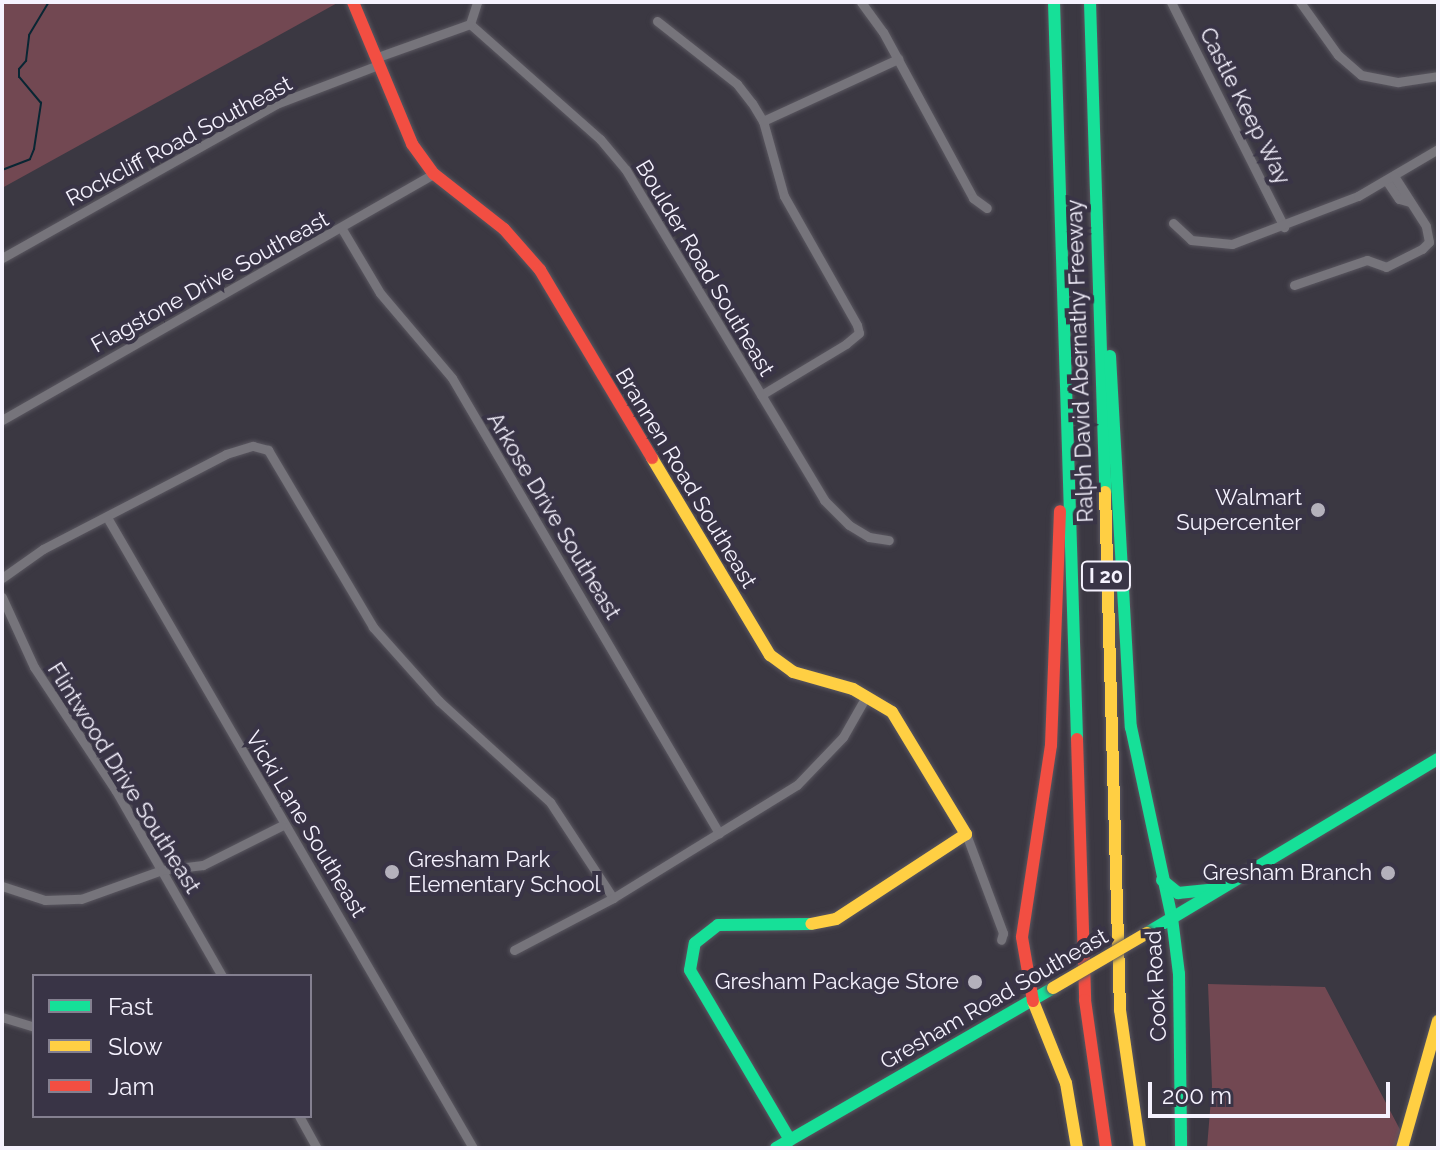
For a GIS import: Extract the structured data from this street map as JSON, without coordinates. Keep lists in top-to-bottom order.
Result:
{
  "streets": {
    "main road": [
      "Ralph David Abernathy Freeway",
      "Brannen Road Southeast",
      "I 20",
      "Cook Road",
      "Gresham Road Southeast"
    ],
    "street": [
      "Castle Keep Way",
      "Rockcliff Road Southeast",
      "Boulder Road Southeast",
      "Flagstone Drive Southeast",
      "Arkose Drive Southeast",
      "Flintwood Drive Southeast",
      "Vicki Lane Southeast"
    ]
  },
  "crossings": [
    ["Rockcliff Road Southeast", "Boulder Road Southeast"],
    ["Rockcliff Road Southeast", "Brannen Road Southeast"],
    ["Flagstone Drive Southeast", "Brannen Road Southeast"],
    ["Flagstone Drive Southeast", "Arkose Drive Southeast"],
    ["Ralph David Abernathy Freeway", "Cook Road"],
    ["Cook Road", "Gresham Road Southeast"]
  ],
  "places": [
    "Walmart Supercenter",
    "Gresham Park Elementary School",
    "Gresham Branch",
    "Gresham Package Store"
  ],
  "legend": ["Fast", "Slow", "Jam"],
  "scale_bar": "200 m"
}
